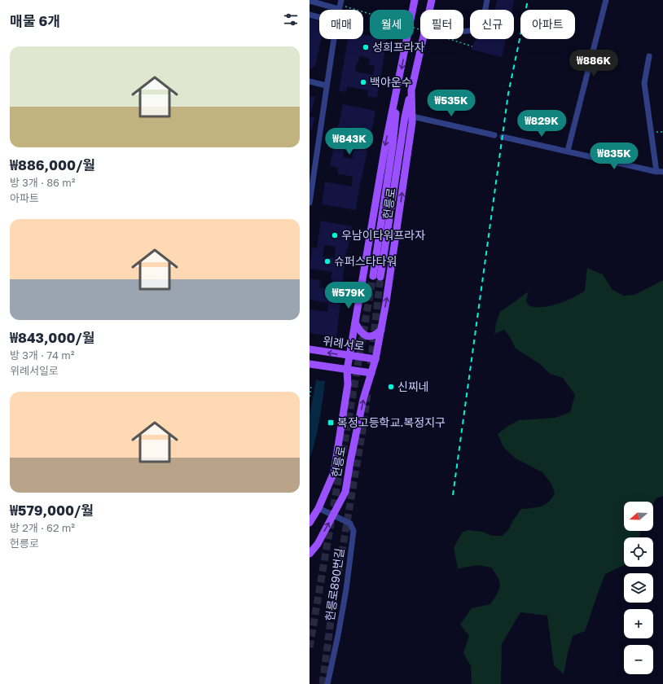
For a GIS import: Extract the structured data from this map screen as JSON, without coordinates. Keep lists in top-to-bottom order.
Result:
{
  "streets": {
    "main road": ["헌릉로", "위례서로"],
    "street": ["헌릉로890번길"]
  },
  "crossings": [
    ["헌릉로", "위례서로"],
    ["헌릉로", "헌릉로890번길"]
  ],
  "places": {
    "other": [
      "성희프라자",
      "백야운수",
      "우남이타워프라자",
      "슈퍼스타타워",
      "신찌네"
    ],
    "transit": ["복정고등학교.복정지구"]
  },
  "north": "left",
  "page": {
    "heading": "매물 6개",
    "chip": [
      "매매",
      "월세",
      "필터",
      "신규",
      "아파트"
    ],
    "list": [
      {
        "name": "₩886,000/월",
        "note": "방 3개 · 86 m² · 아파트"
      },
      {
        "name": "₩843,000/월",
        "note": "방 3개 · 74 m² · 위례서일로"
      },
      {
        "name": "₩579,000/월",
        "note": "방 2개 · 62 m² · 헌릉로"
      }
    ],
    "price": [
      "₩886K",
      "₩535K",
      "₩829K",
      "₩843K",
      "₩835K",
      "₩579K"
    ],
    "map_buttons": ["+", "−"]
  }
}
